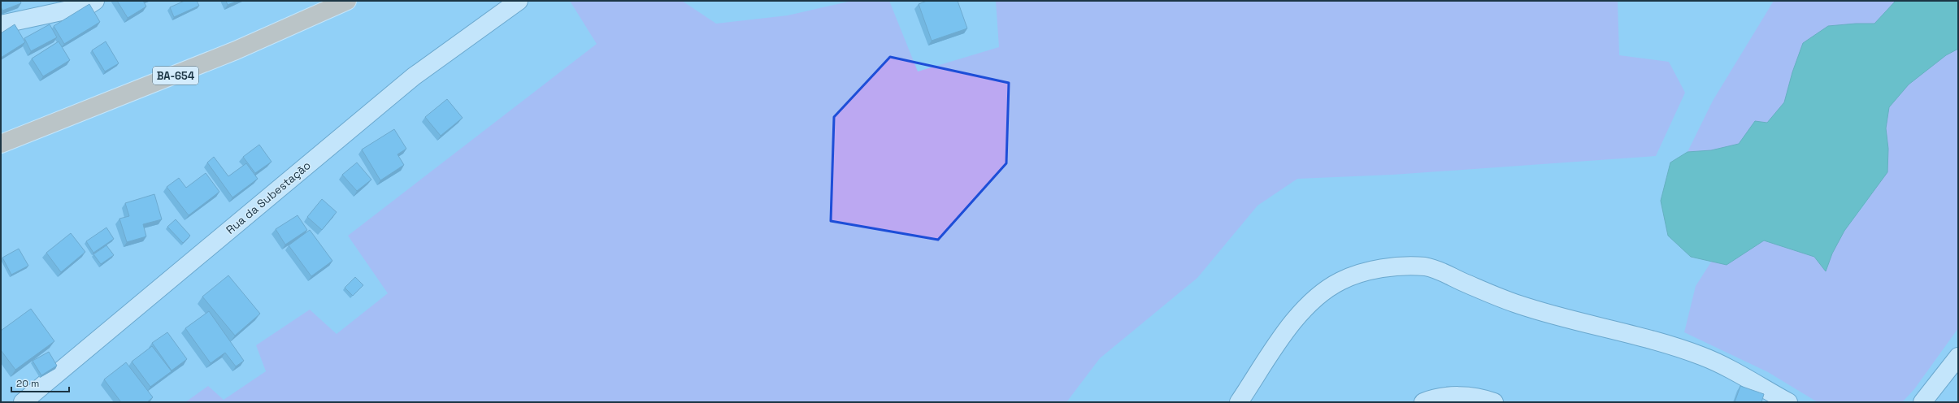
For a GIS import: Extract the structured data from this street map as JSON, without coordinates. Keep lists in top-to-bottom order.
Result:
{
  "streets": {
    "main road": ["BA-654"],
    "street": ["Rua da Subestação"]
  },
  "scale_bar": "20 m"
}
